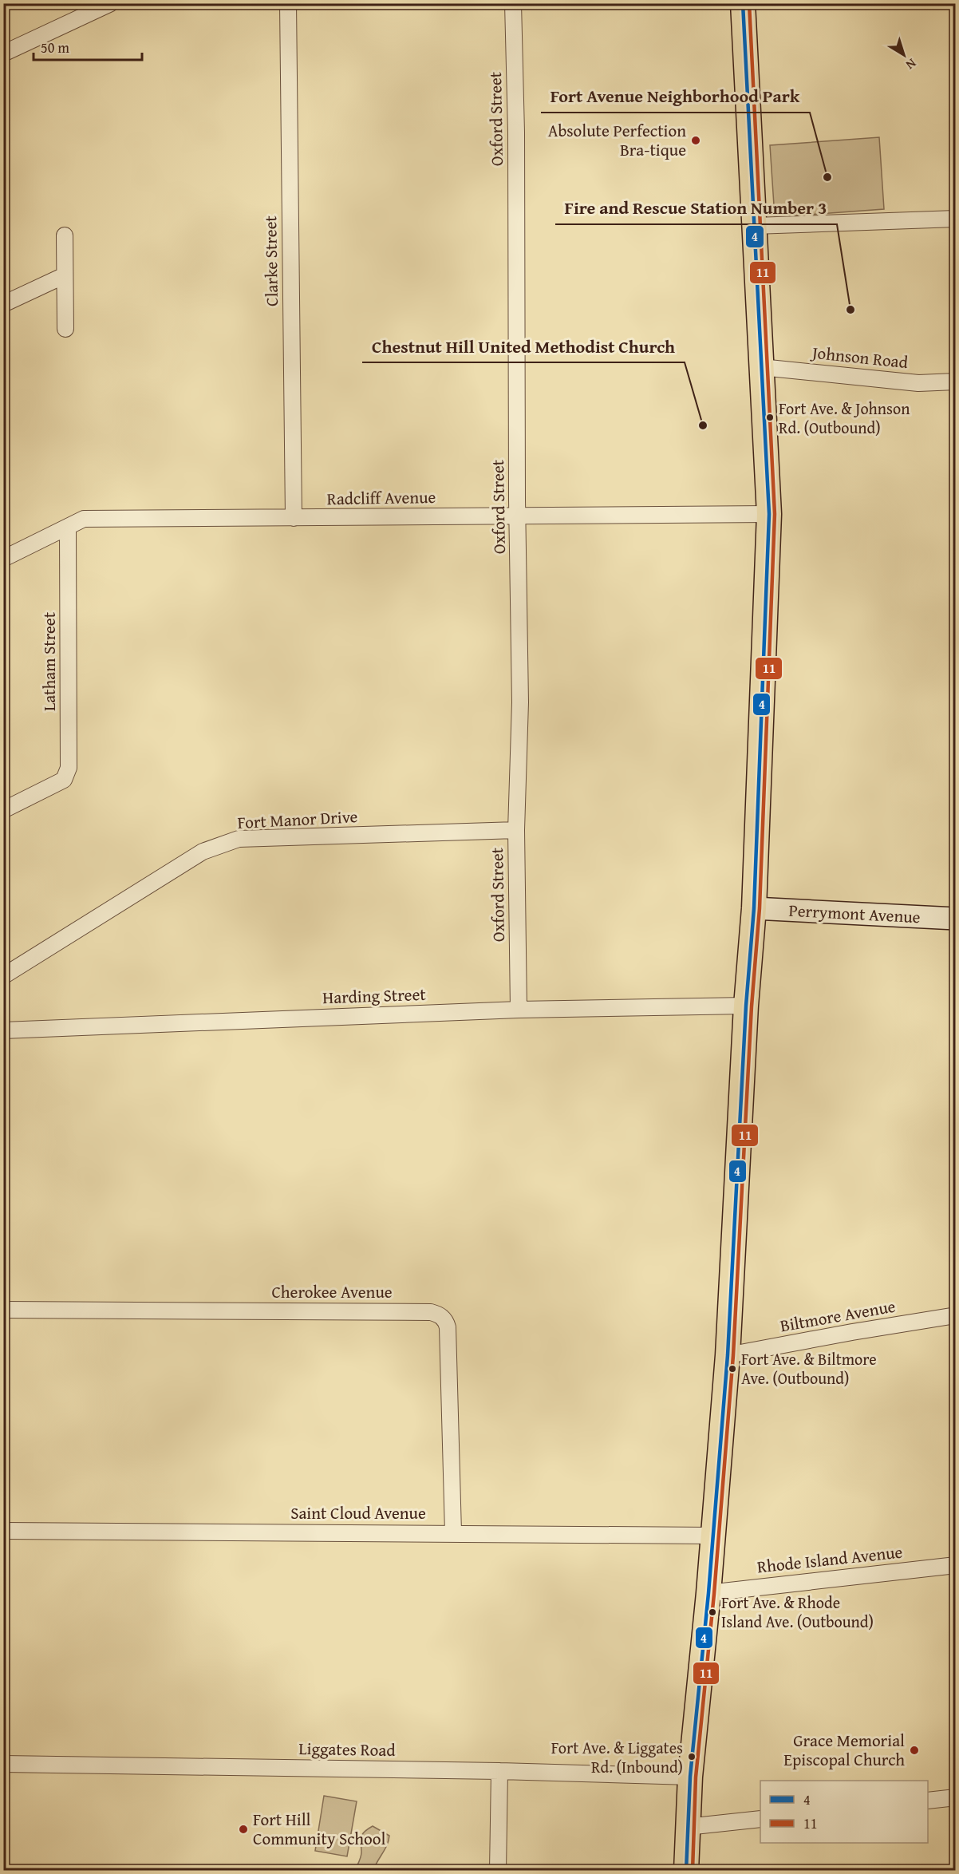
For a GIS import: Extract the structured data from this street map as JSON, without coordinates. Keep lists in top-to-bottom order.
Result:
{
  "streets": {
    "street": [
      "Oxford Street",
      "Clarke Street",
      "Johnson Road",
      "Radcliff Avenue",
      "Latham Street",
      "Fort Manor Drive",
      "Perrymont Avenue",
      "Harding Street",
      "Cherokee Avenue",
      "Biltmore Avenue",
      "Saint Cloud Avenue",
      "Rhode Island Avenue",
      "Liggates Road"
    ]
  },
  "crossings": [
    ["Oxford Street", "Radcliff Avenue"],
    ["Oxford Street", "Fort Manor Drive"],
    ["Oxford Street", "Harding Street"],
    ["Clarke Street", "Radcliff Avenue"],
    ["Radcliff Avenue", "Latham Street"],
    ["Cherokee Avenue", "Saint Cloud Avenue"]
  ],
  "places": [
    "Absolute Perfection Bra-tique",
    "Fort Avenue Neighborhood Park",
    "Fire and Rescue Station Number 3",
    "Fort Ave. & Johnson Rd. (Outbound)",
    "Chestnut Hill United Methodist Church",
    "Fort Ave. & Biltmore Ave. (Outbound)",
    "Fort Ave. & Rhode Island Ave. (Outbound)",
    "Grace Memorial Episcopal Church",
    "Fort Ave. & Liggates Rd. (Inbound)",
    "Fort Hill Community School"
  ],
  "lines": ["transit line 4", "transit line 11"],
  "legend": ["4", "11"],
  "scale_bar": "50 m",
  "north": "bottom right"
}
